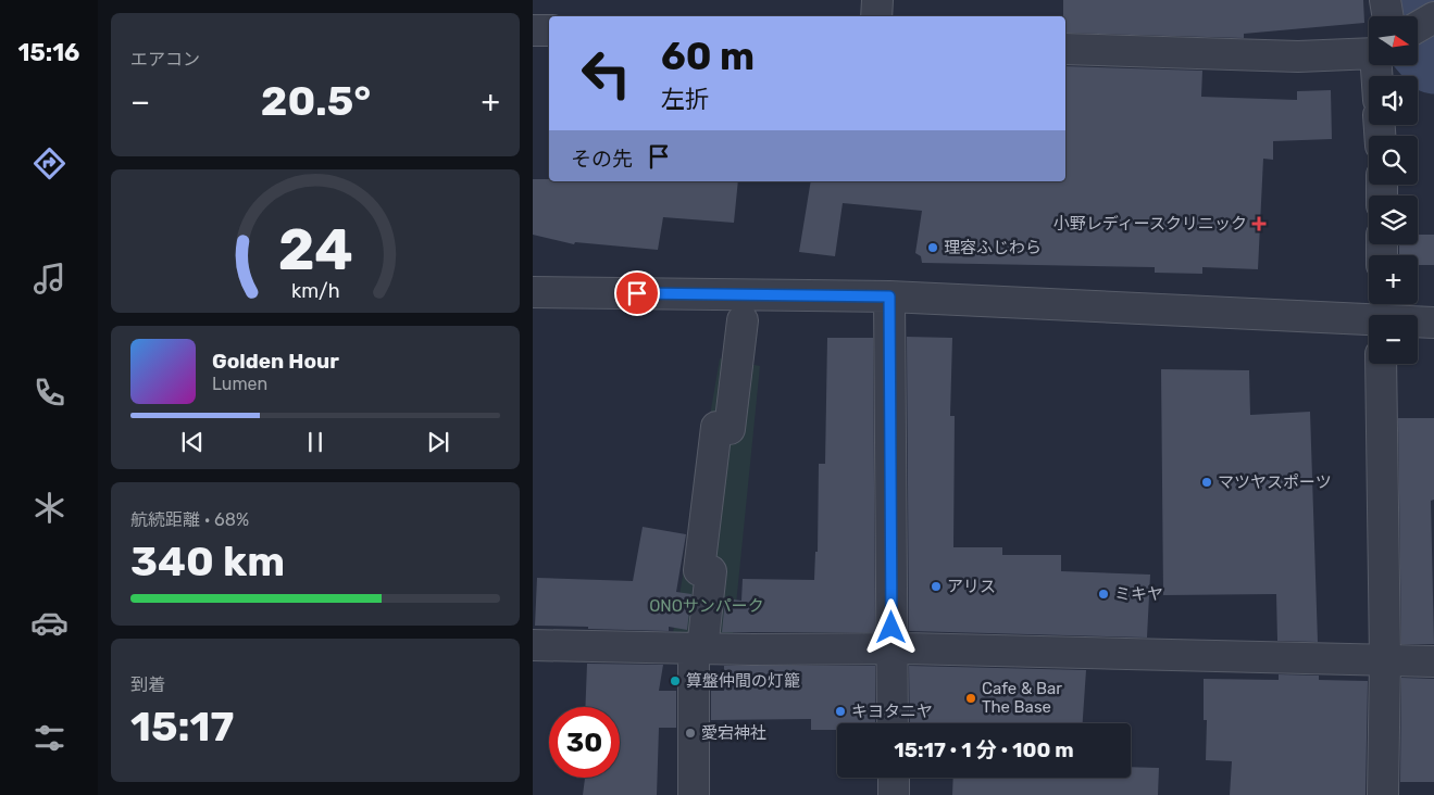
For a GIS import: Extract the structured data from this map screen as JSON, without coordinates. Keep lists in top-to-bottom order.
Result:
{
  "parks": ["ONOサンパーク"],
  "places": {
    "health": ["小野レディースクリニック"],
    "other": [
      "理容ふじわら",
      "マツヤスポーツ",
      "アリス",
      "ミキヤ",
      "算盤仲間の灯籠",
      "Cafe & Bar The Base",
      "キヨタニヤ",
      "愛宕神社"
    ]
  },
  "north": "right",
  "page": {
    "tabs": "15:16",
    "tile": [
      "エアコン",
      ["航続距離 · 68%", "340 km"],
      ["到着", "15:17"]
    ],
    "map_buttons": ["+", "−"],
    "turn": ["60 m", "左折"],
    "heat": ["−", "20.5°", "+"],
    "then": "その先",
    "song": ["Golden Hour", "Lumen"],
    "limit": "30",
    "trip": "15:17 · 1 分 · 100 m",
    "gauge": ["24", "km/h"]
  }
}
